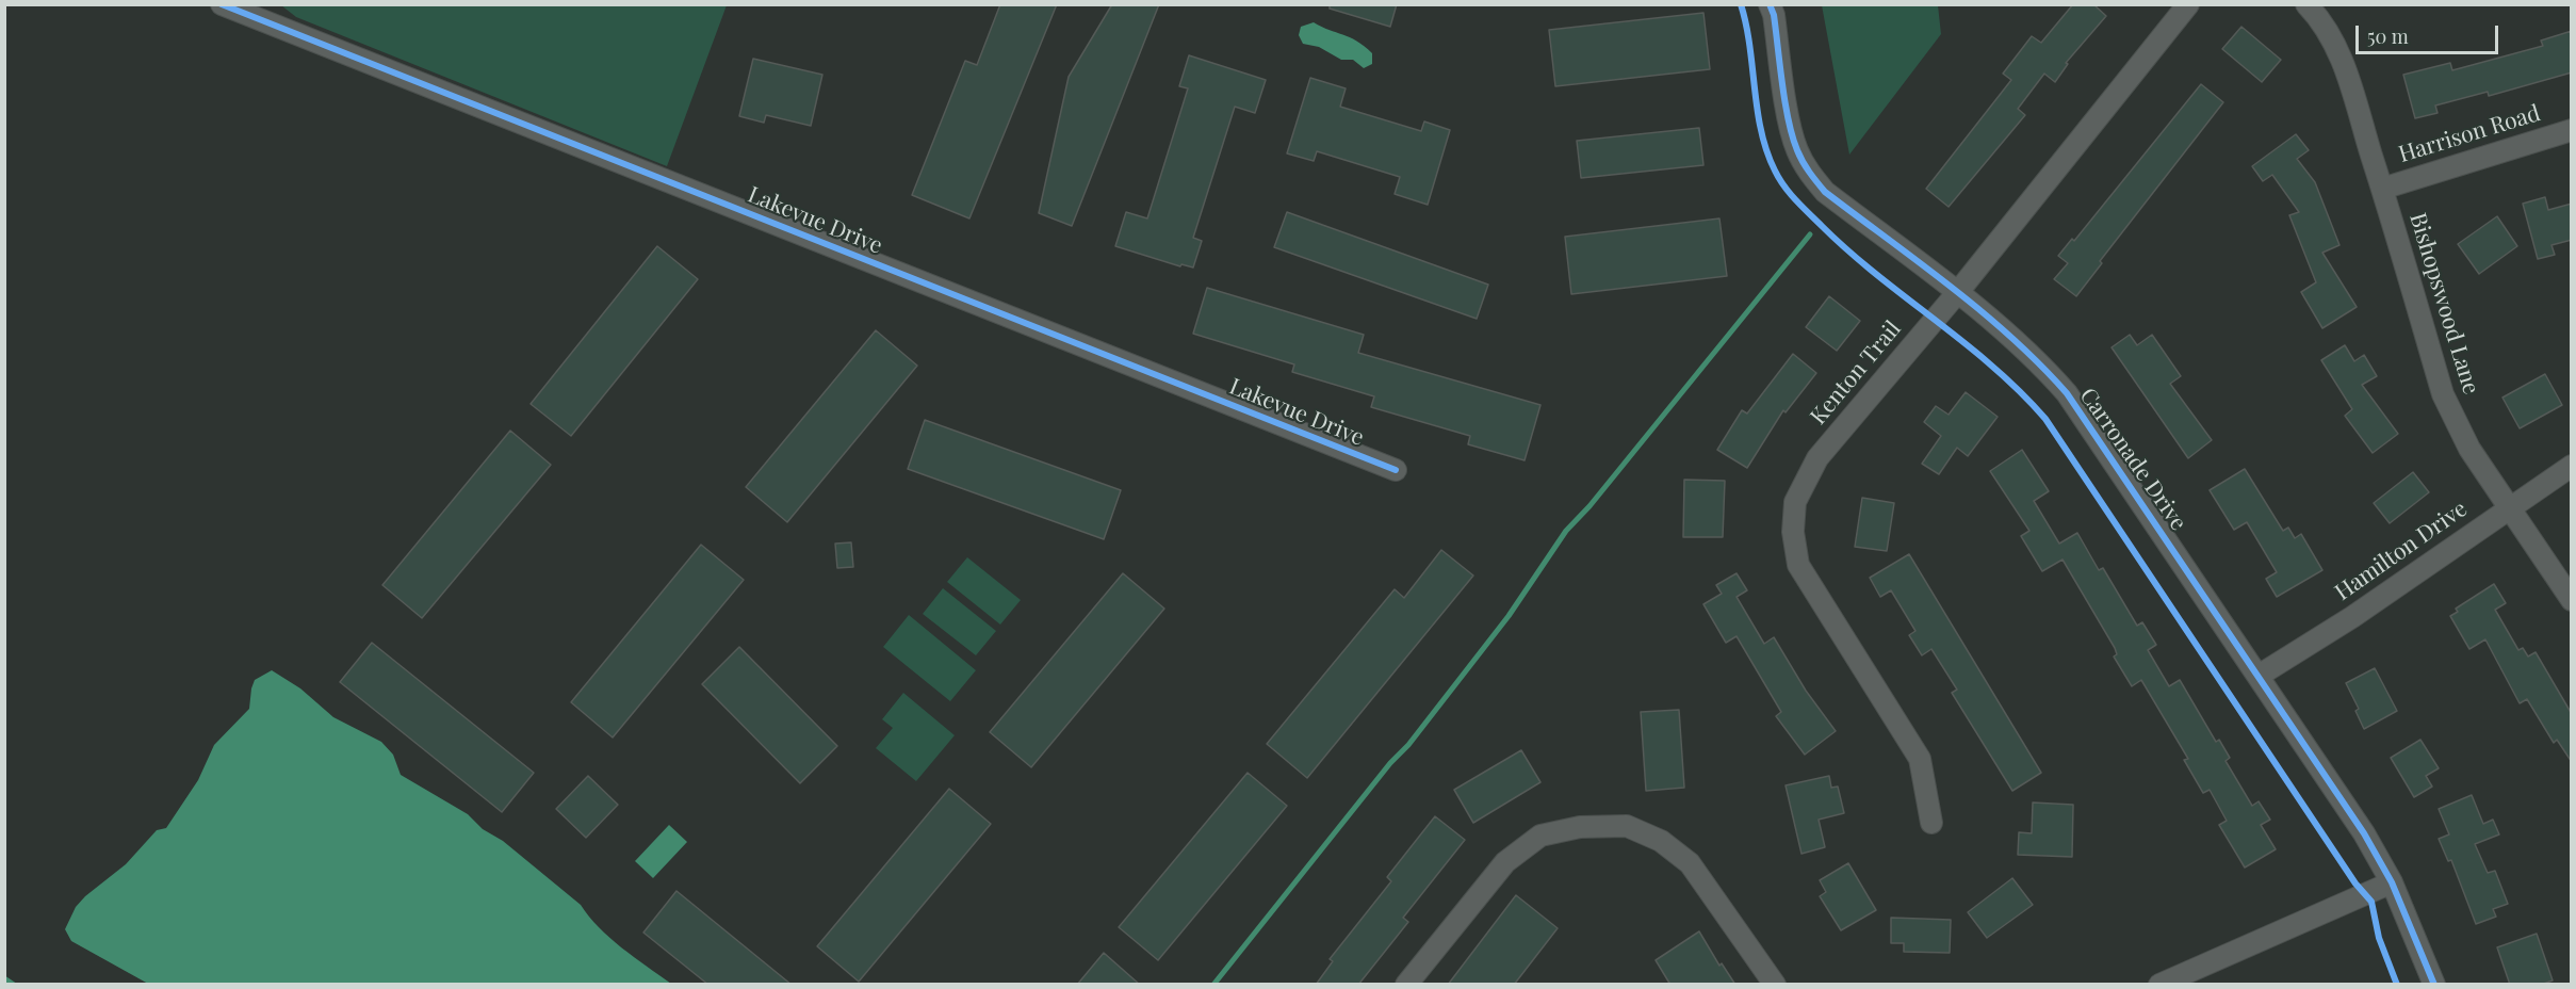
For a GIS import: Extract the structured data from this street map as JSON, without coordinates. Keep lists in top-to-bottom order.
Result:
{
  "streets": {
    "street": [
      "Harrison Road",
      "Lakevue Drive",
      "Bishopswood Lane",
      "Kenton Trail",
      "Carronade Drive",
      "Hamilton Drive"
    ]
  },
  "crossings": [
    ["Harrison Road", "Bishopswood Lane"],
    ["Bishopswood Lane", "Hamilton Drive"],
    ["Kenton Trail", "Carronade Drive"],
    ["Carronade Drive", "Hamilton Drive"]
  ],
  "scale_bar": "50 m"
}
